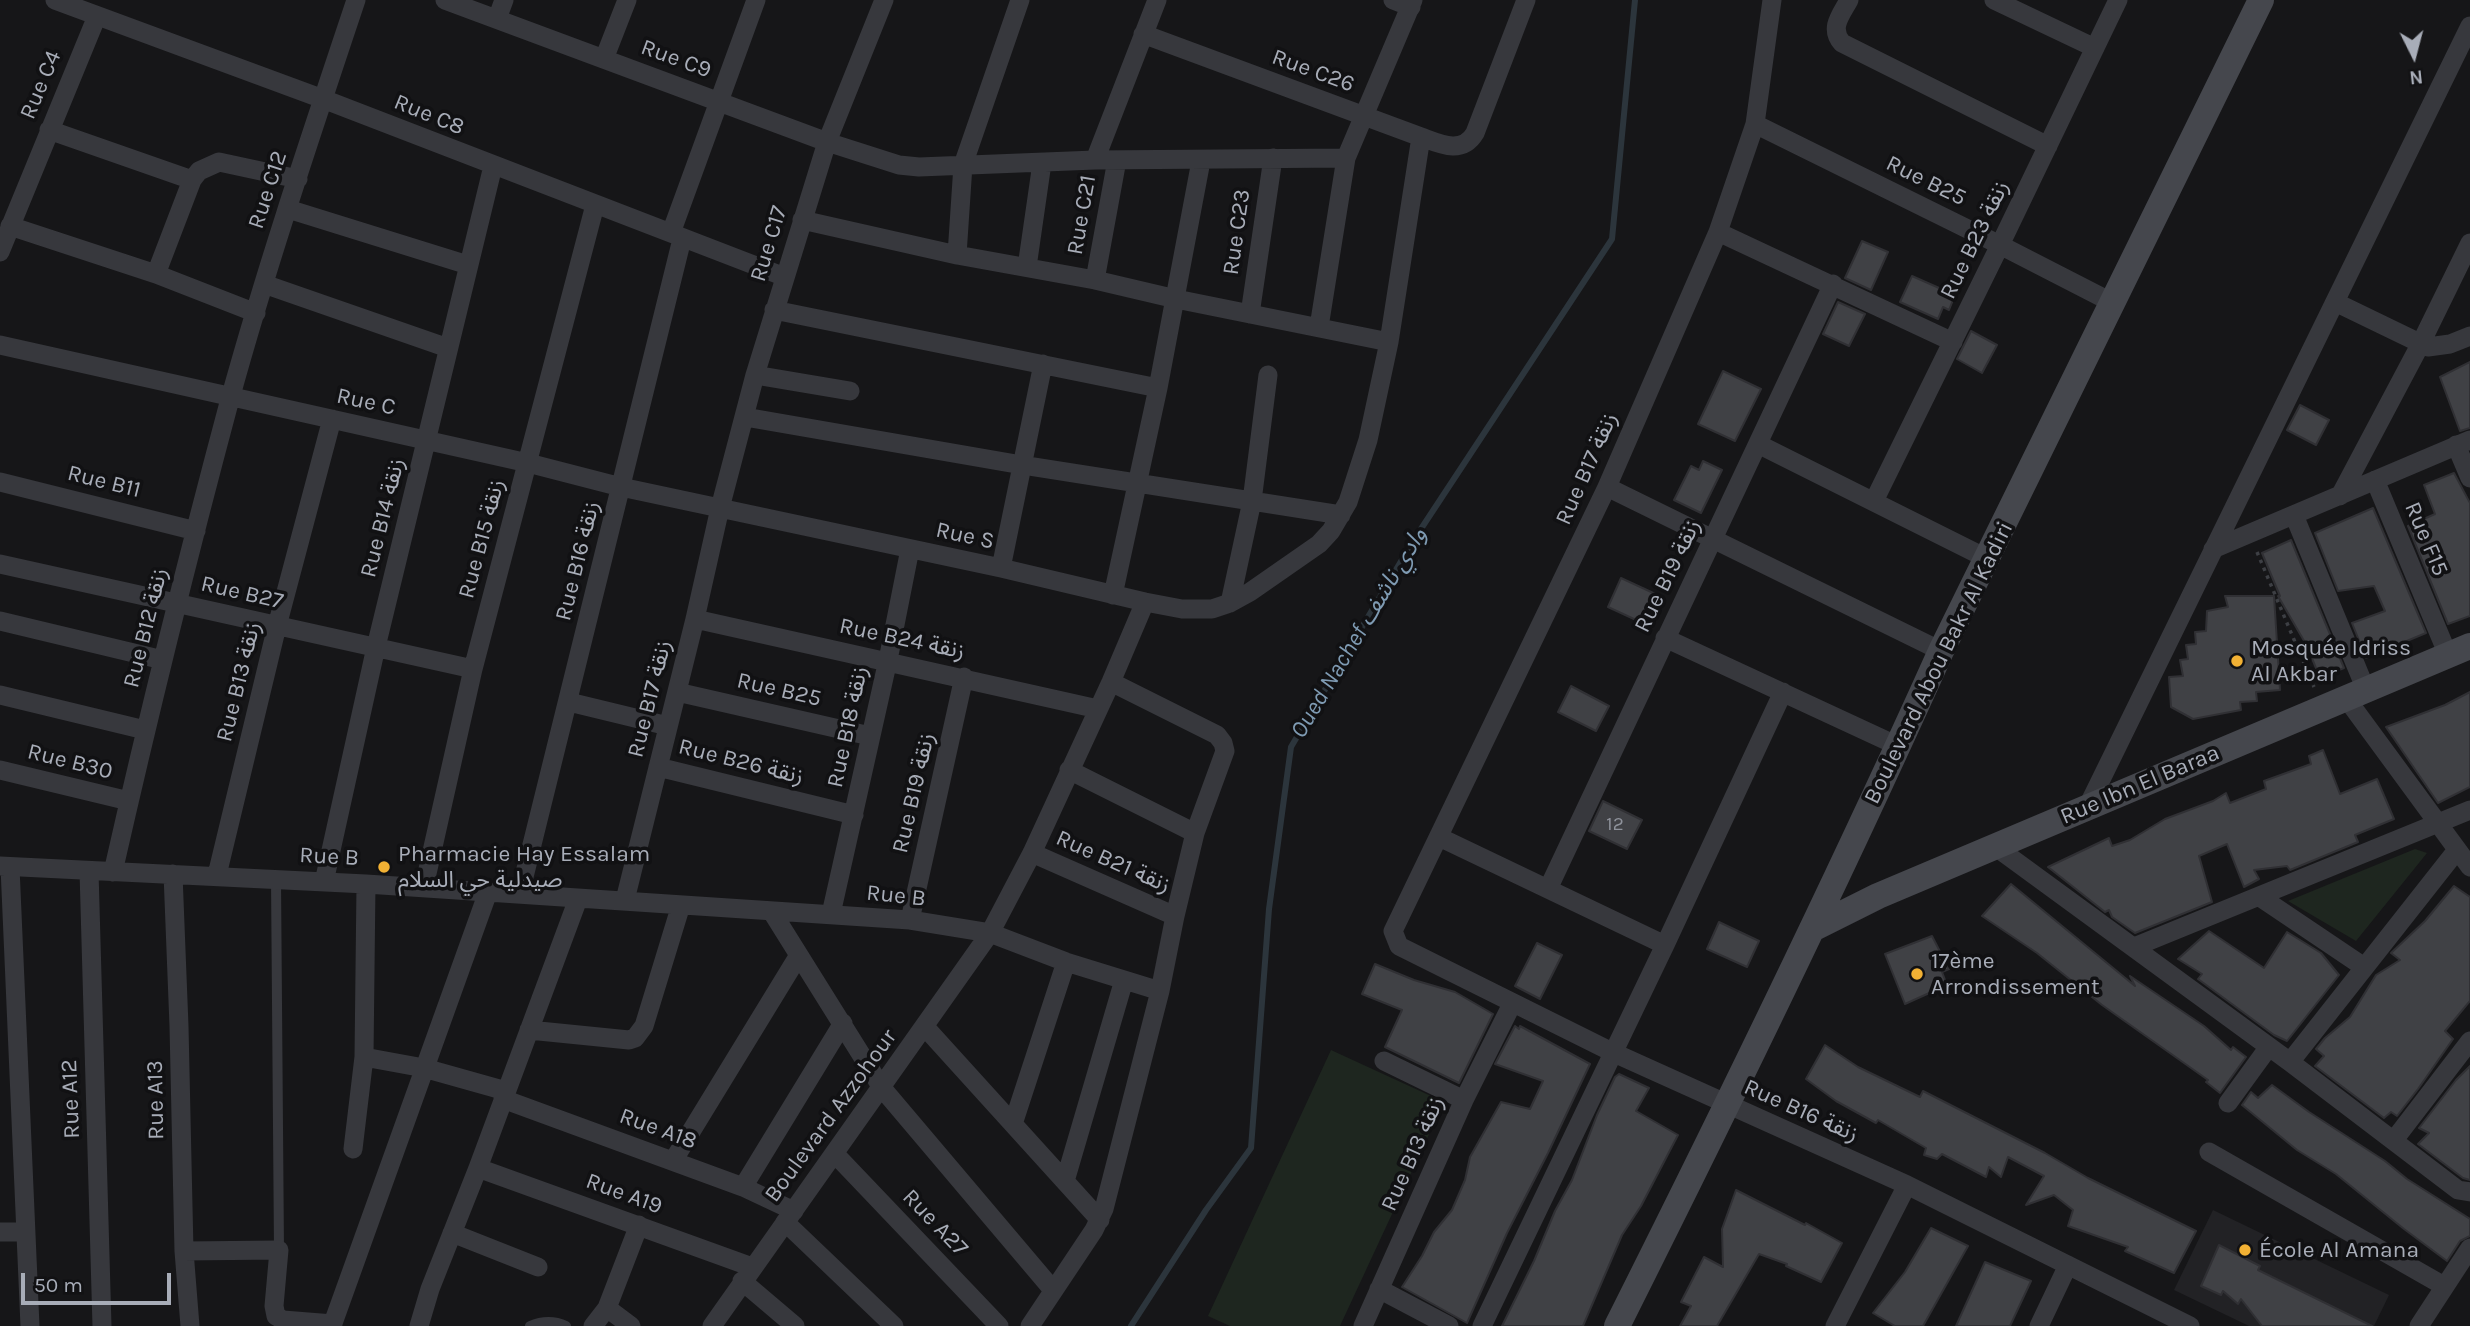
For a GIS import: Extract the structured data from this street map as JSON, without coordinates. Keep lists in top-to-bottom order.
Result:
{
  "streets": {
    "main road": ["Boulevard Abou Bakr Al Kadiri", "Rue Ibn El Baraa"],
    "street": [
      "Rue C9",
      "Rue C26",
      "Rue C4",
      "Rue C8",
      "Rue B25",
      "Rue C12",
      "Rue C21",
      "Rue C23",
      "Rue B23 زنقة",
      "Rue C17",
      "Rue C",
      "Rue B17 زنقة",
      "Rue B11",
      "Rue B14 زنقة",
      "Rue S",
      "Rue B15 زنقة",
      "Rue F15",
      "Rue B16 زنقة",
      "Rue B19 زنقة",
      "Rue B27",
      "Rue B12 زنقة",
      "Rue B24 زنقة",
      "Rue B13 زنقة",
      "Rue B18 زنقة",
      "Rue B30",
      "Rue B26 زنقة",
      "Rue B",
      "Rue B21 زنقة",
      "Rue A12",
      "Rue A13",
      "Boulevard Azzohour",
      "Rue A18",
      "Rue A19",
      "Rue A27"
    ]
  },
  "crossings": [
    ["Rue C9", "Rue C21"],
    ["Rue C9", "Rue C23"],
    ["Rue C9", "Rue C17"],
    ["Rue C9", "Rue B16 زنقة"],
    ["Rue C4", "Rue C8"],
    ["Rue C8", "Rue C12"],
    ["Rue C8", "Rue C17"],
    ["Rue C8", "Rue B14 زنقة"],
    ["Rue C8", "Rue B15 زنقة"],
    ["Rue C8", "Rue B16 زنقة"],
    ["Rue B25", "Rue B23 زنقة"],
    ["Rue B25", "Rue B17 زنقة"],
    ["Rue B25", "Boulevard Abou Bakr Al Kadiri"],
    ["Rue B25", "Rue B18 زنقة"],
    ["Rue C12", "Rue C"],
    ["Rue C12", "Rue B12 زنقة"],
    ["Rue C17", "Rue C"],
    ["Rue C17", "Rue B17 زنقة"],
    ["Rue C17", "Rue S"],
    ["Rue C", "Rue B17 زنقة"],
    ["Rue C", "Rue B14 زنقة"],
    ["Rue C", "Rue S"],
    ["Rue C", "Rue B15 زنقة"],
    ["Rue C", "Rue B16 زنقة"],
    ["Rue C", "Rue B12 زنقة"],
    ["Rue C", "Rue B13 زنقة"],
    ["Rue B17 زنقة", "Rue S"],
    ["Rue B17 زنقة", "Rue B16 زنقة"],
    ["Rue B17 زنقة", "Rue B24 زنقة"],
    ["Rue B17 زنقة", "Rue B26 زنقة"],
    ["Rue B17 زنقة", "Rue B"],
    ["Rue B11", "Rue B12 زنقة"],
    ["Rue B14 زنقة", "Rue B27"],
    ["Rue B14 زنقة", "Rue B"],
    ["Rue S", "Rue B18 زنقة"],
    ["Rue S", "Boulevard Azzohour"],
    ["Rue B15 زنقة", "Rue B27"],
    ["Rue B15 زنقة", "Rue B"],
    ["Rue F15", "Rue Ibn El Baraa"],
    ["Rue B16 زنقة", "Boulevard Abou Bakr Al Kadiri"],
    ["Rue B16 زنقة", "Rue B13 زنقة"],
    ["Rue B16 زنقة", "Rue B"],
    ["Rue B19 زنقة", "Rue B24 زنقة"],
    ["Rue B19 زنقة", "Rue B"],
    ["Rue B27", "Rue B12 زنقة"],
    ["Rue B27", "Rue B13 زنقة"],
    ["Rue B12 زنقة", "Rue B30"],
    ["Rue B12 زنقة", "Rue B"],
    ["Rue B24 زنقة", "Rue B18 زنقة"],
    ["Rue B24 زنقة", "Boulevard Azzohour"],
    ["Boulevard Abou Bakr Al Kadiri", "Rue Ibn El Baraa"],
    ["Rue B13 زنقة", "Rue B"],
    ["Rue B18 زنقة", "Rue B26 زنقة"],
    ["Rue B18 زنقة", "Rue B"],
    ["Rue B", "Rue A12"],
    ["Rue B", "Rue A13"],
    ["Rue B", "Boulevard Azzohour"],
    ["Rue B21 زنقة", "Boulevard Azzohour"],
    ["Boulevard Azzohour", "Rue A18"],
    ["Boulevard Azzohour", "Rue A19"],
    ["Boulevard Azzohour", "Rue A27"]
  ],
  "water": ["Oued Nachef وادي ناشف"],
  "places": [
    "Mosquée Idriss Al Akbar",
    "Pharmacie Hay Essalam صيدلية حي السلام",
    "17ème Arrondissement",
    "École Al Amana"
  ],
  "house_numbers": ["12"],
  "scale_bar": "50 m",
  "north": "bottom"
}
